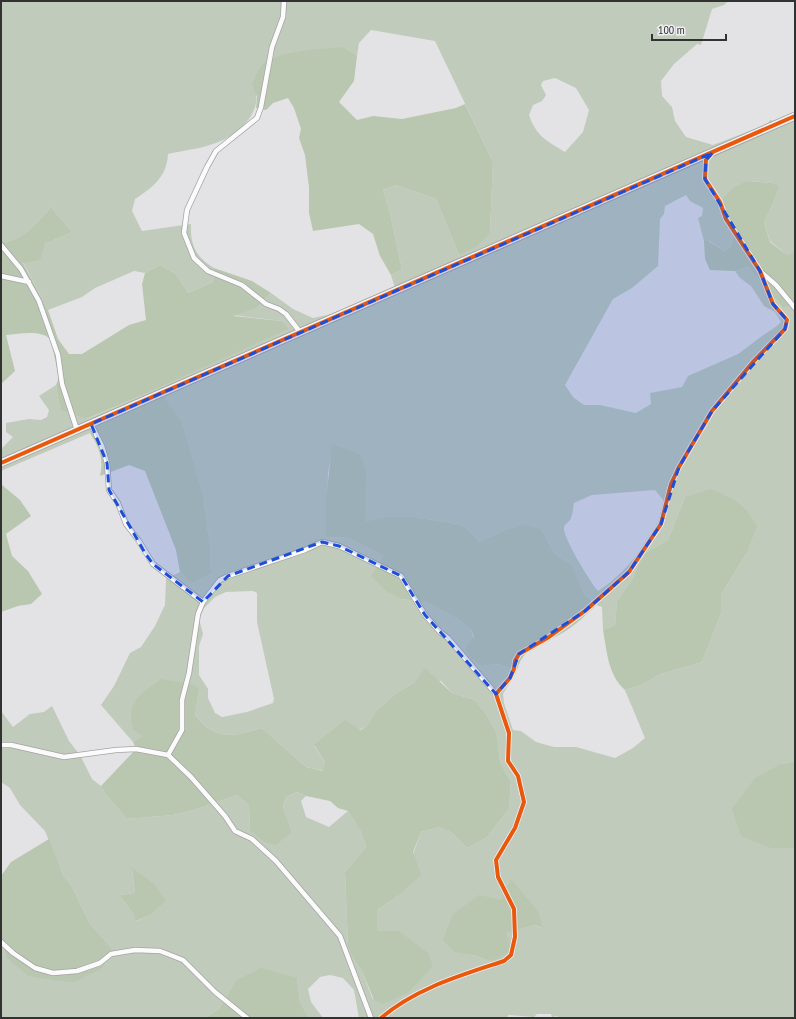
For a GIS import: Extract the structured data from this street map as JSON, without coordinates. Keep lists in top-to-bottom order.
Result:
{
  "scale_bar": "100 m"
}
